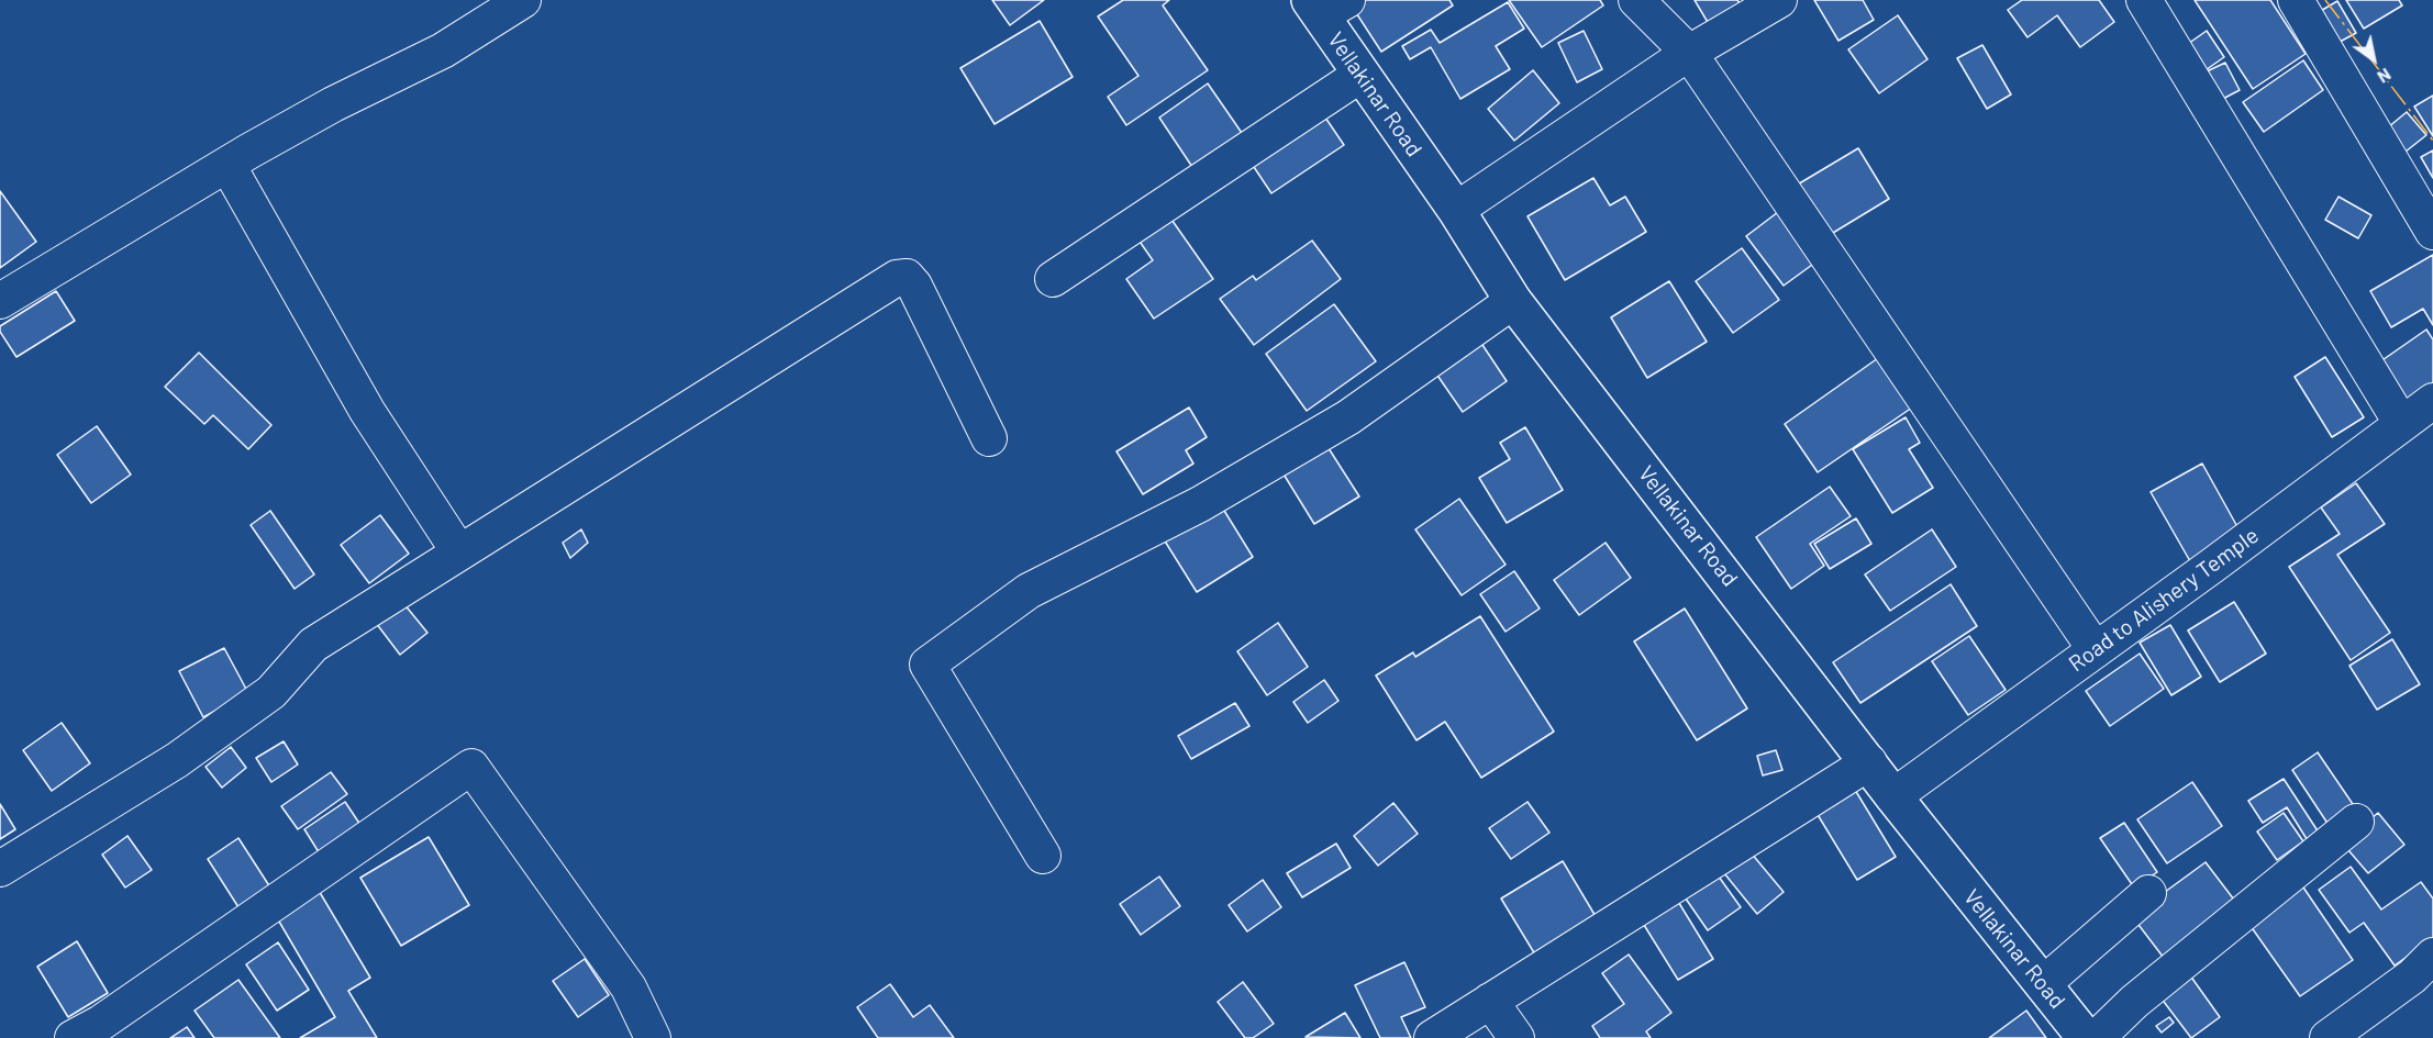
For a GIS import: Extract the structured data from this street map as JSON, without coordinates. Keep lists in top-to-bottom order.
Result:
{
  "streets": {
    "main road": ["Vellakinar Road"],
    "street": ["Road to Alishery Temple"]
  },
  "crossings": [
    ["Vellakinar Road", "Road to Alishery Temple"]
  ],
  "north": "bottom right"
}
